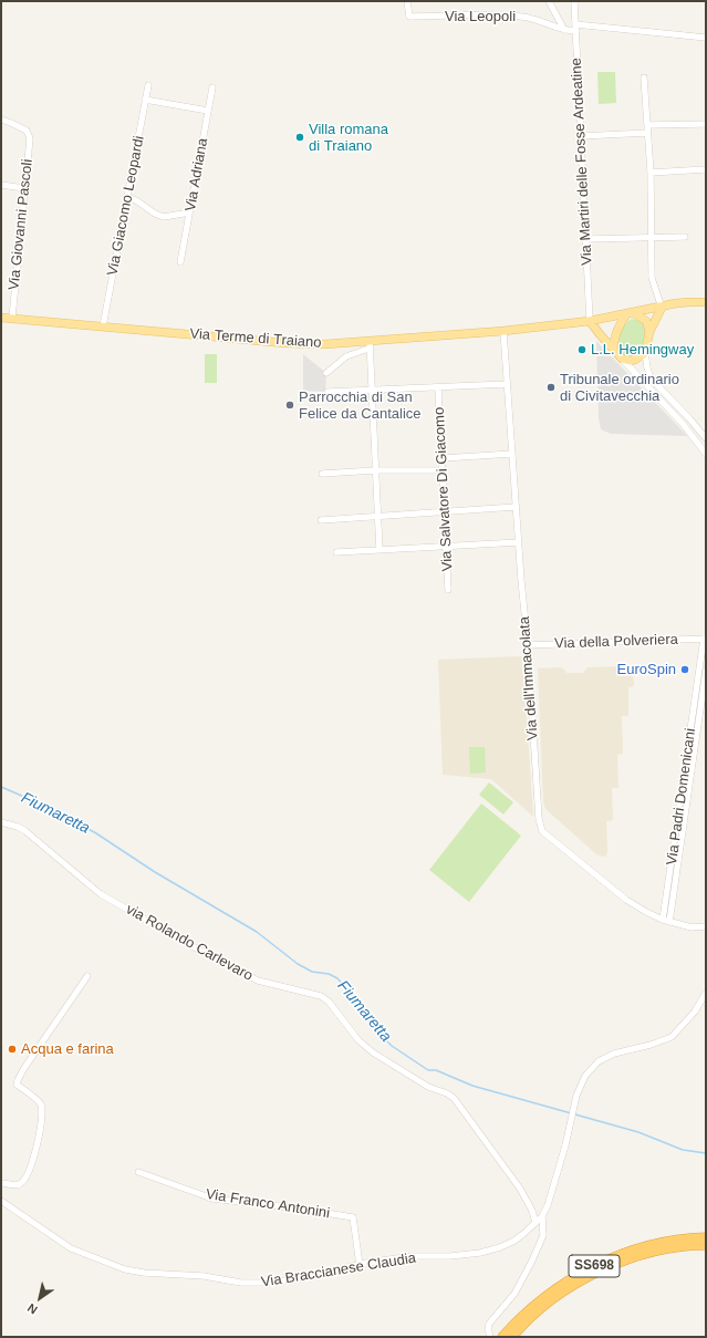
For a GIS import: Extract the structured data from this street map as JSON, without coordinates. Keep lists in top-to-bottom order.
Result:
{
  "streets": {
    "highway": ["SS698"],
    "main road": ["Via Terme di Traiano"],
    "street": [
      "Via Leopoli",
      "Via Martiri delle Fosse Ardeatine",
      "Via Adriana",
      "Via Giacomo Leopardi",
      "Via Giovanni Pascoli",
      "Via Salvatore Di Giacomo",
      "Via della Polveriera",
      "Via dell'Immacolata",
      "Via Padri Domenicani",
      "via Rolando Carlevaro",
      "Via Franco Antonini",
      "Via Braccianese Claudia"
    ]
  },
  "crossings": [
    ["Via Leopoli", "Via Martiri delle Fosse Ardeatine"],
    ["Via Martiri delle Fosse Ardeatine", "Via Terme di Traiano"],
    ["Via Giacomo Leopardi", "Via Terme di Traiano"],
    ["Via Giovanni Pascoli", "Via Terme di Traiano"],
    ["Via Terme di Traiano", "Via dell'Immacolata"],
    ["Via della Polveriera", "Via dell'Immacolata"],
    ["Via della Polveriera", "Via Padri Domenicani"],
    ["Via dell'Immacolata", "Via Padri Domenicani"],
    ["via Rolando Carlevaro", "Via Braccianese Claudia"],
    ["Via Franco Antonini", "Via Braccianese Claudia"]
  ],
  "water": ["Fiumaretta"],
  "places": [
    "Villa romana di Traiano",
    "L.L. Hemingway",
    "Tribunale ordinario di Civitavecchia",
    "Parrocchia di San Felice da Cantalice",
    "EuroSpin",
    "Acqua e farina"
  ],
  "north": "bottom left"
}
